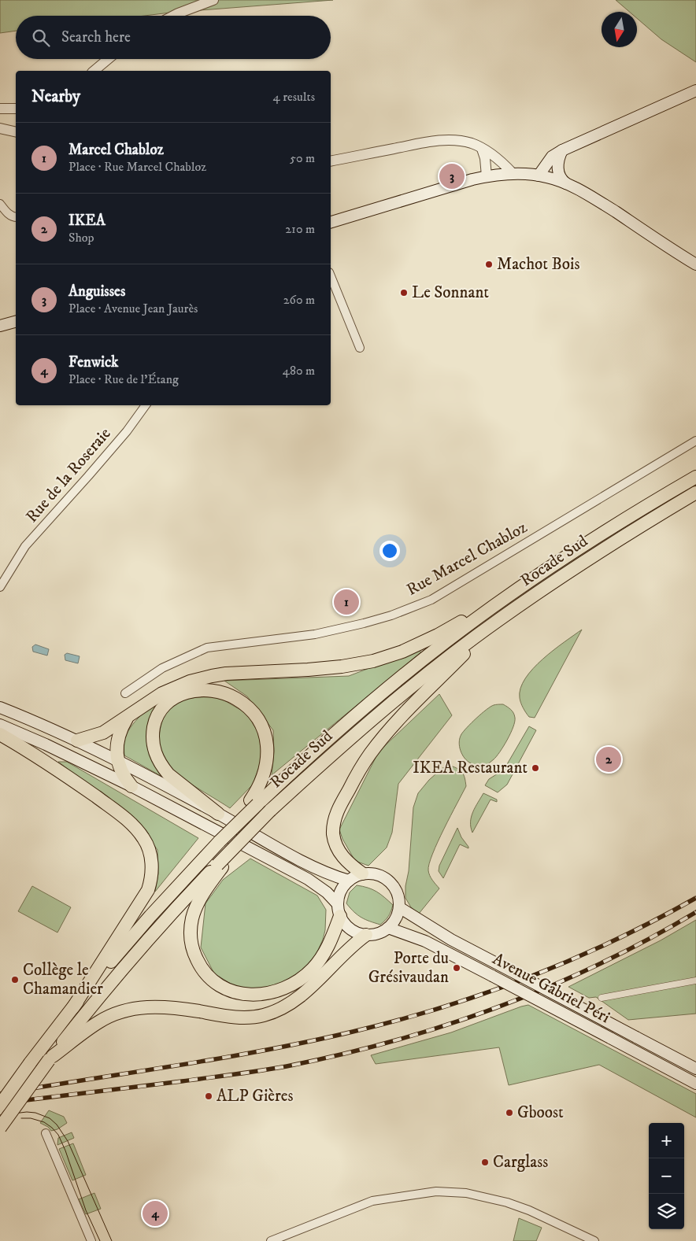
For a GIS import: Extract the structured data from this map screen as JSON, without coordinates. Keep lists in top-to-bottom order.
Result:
{
  "streets": {
    "highway": ["Rocade Sud"],
    "main road": ["Avenue Gabriel Péri"],
    "street": ["Rue de la Roseraie", "Rue Marcel Chabloz"]
  },
  "places": [
    "Machot Bois",
    "Le Sonnant",
    "IKEA Restaurant",
    "Porte du Grésivaudan",
    "Collège le Chamandier",
    "ALP Gières",
    "Gboost",
    "Carglass"
  ],
  "north": "bottom",
  "page": {
    "search": "Search here",
    "heading": ["Nearby", "4 results"],
    "list": [
      {
        "mark": "1",
        "name": "Marcel Chabloz",
        "note": "Place · Rue Marcel Chabloz",
        "value": "50 m"
      },
      {
        "mark": "2",
        "name": "IKEA",
        "note": "Shop",
        "value": "210 m"
      },
      {
        "mark": "3",
        "name": "Anguisses",
        "note": "Place · Avenue Jean Jaurès",
        "value": "260 m"
      },
      {
        "mark": "4",
        "name": "Fenwick",
        "note": "Place · Rue de l'Étang",
        "value": "480 m"
      }
    ],
    "pins": [
      "3",
      "1",
      "2",
      "4"
    ],
    "map_buttons": ["+", "−"]
  }
}
